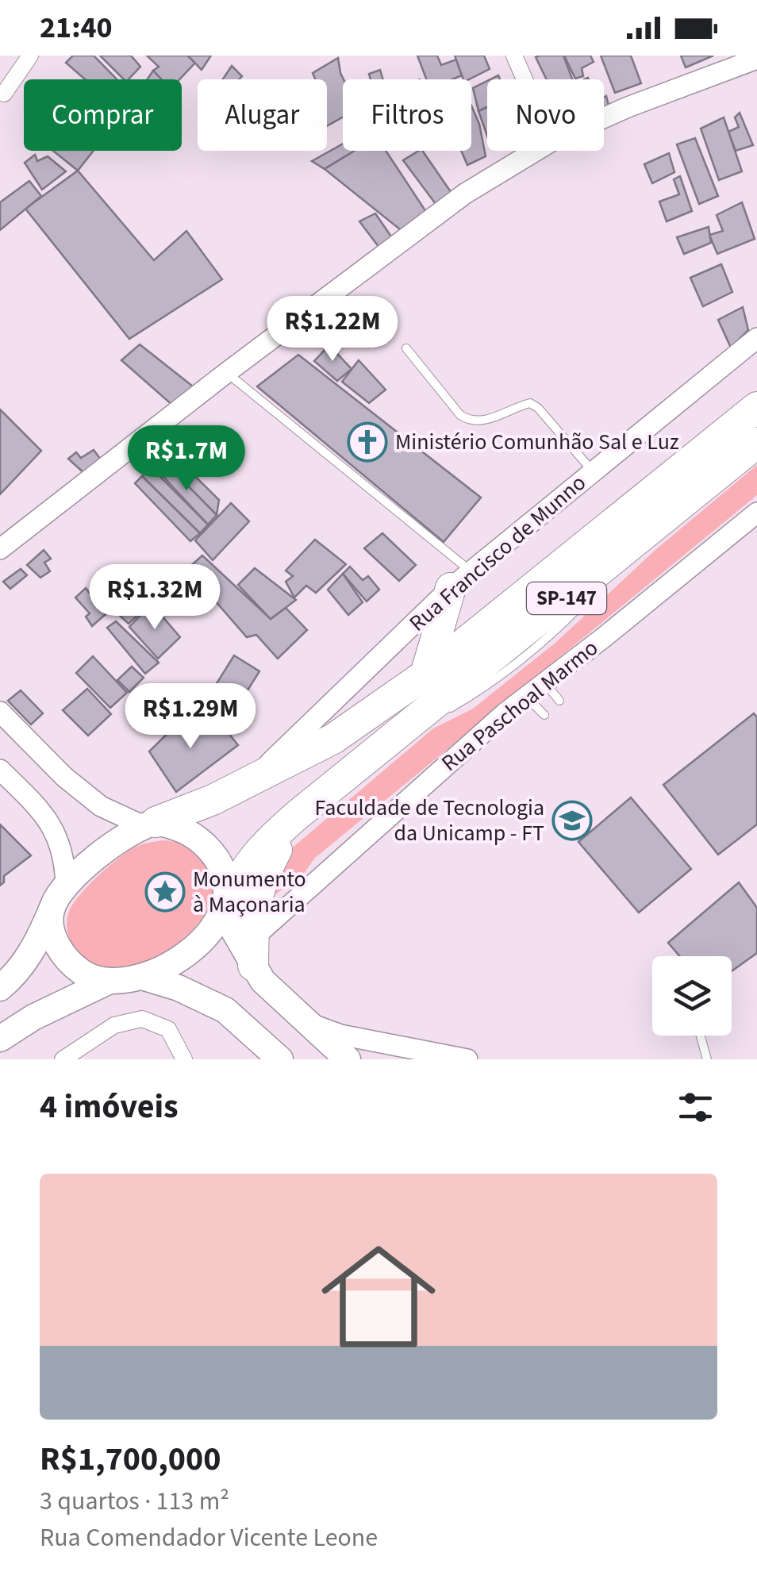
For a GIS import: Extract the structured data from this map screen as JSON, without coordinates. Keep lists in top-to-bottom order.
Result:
{
  "streets": {
    "highway": ["SP-147"],
    "street": ["Rua Francisco de Munno", "Rua Paschoal Marmo"]
  },
  "crossings": [
    ["Rua Francisco de Munno", "SP-147"]
  ],
  "places": {
    "church": ["Ministério Comunhão Sal e Luz"],
    "school or university": ["Faculdade de Tecnologia da Unicamp - FT"],
    "place": ["Monumento à Maçonaria"]
  },
  "page": {
    "status": "21:40",
    "chip": [
      "Comprar",
      "Alugar",
      "Filtros",
      "Novo"
    ],
    "price": [
      "R$1.22M",
      "R$1.7M",
      "R$1.32M",
      "R$1.29M"
    ],
    "heading": "4 imóveis",
    "list": [
      {
        "name": "R$1,700,000",
        "note": "3 quartos · 113 m² · Rua Comendador Vicente Leone"
      }
    ]
  }
}
